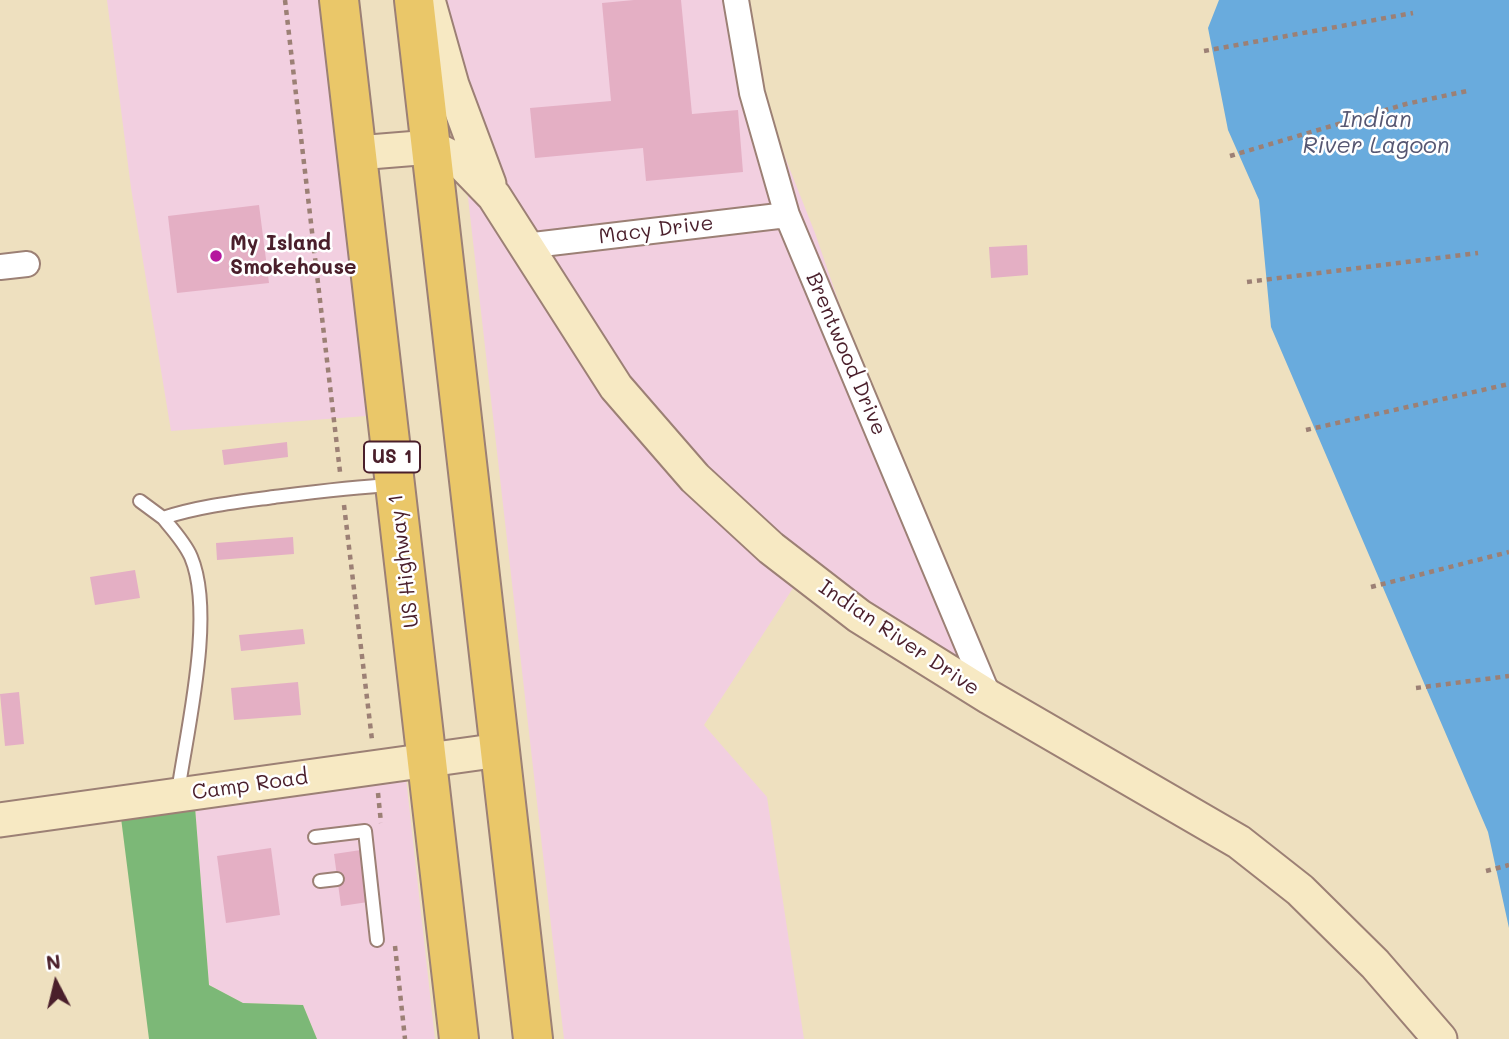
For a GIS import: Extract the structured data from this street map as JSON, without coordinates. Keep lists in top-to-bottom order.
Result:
{
  "streets": {
    "main road": ["US 1", "US Highway 1"],
    "street": [
      "Macy Drive",
      "Brentwood Drive",
      "Indian River Drive",
      "Camp Road"
    ]
  },
  "crossings": [
    ["Macy Drive", "Brentwood Drive"],
    ["Macy Drive", "Indian River Drive"],
    ["Brentwood Drive", "Indian River Drive"],
    ["US Highway 1", "Camp Road"]
  ],
  "water": ["Indian River Lagoon"],
  "places": ["My Island Smokehouse"],
  "north": "top"
}
